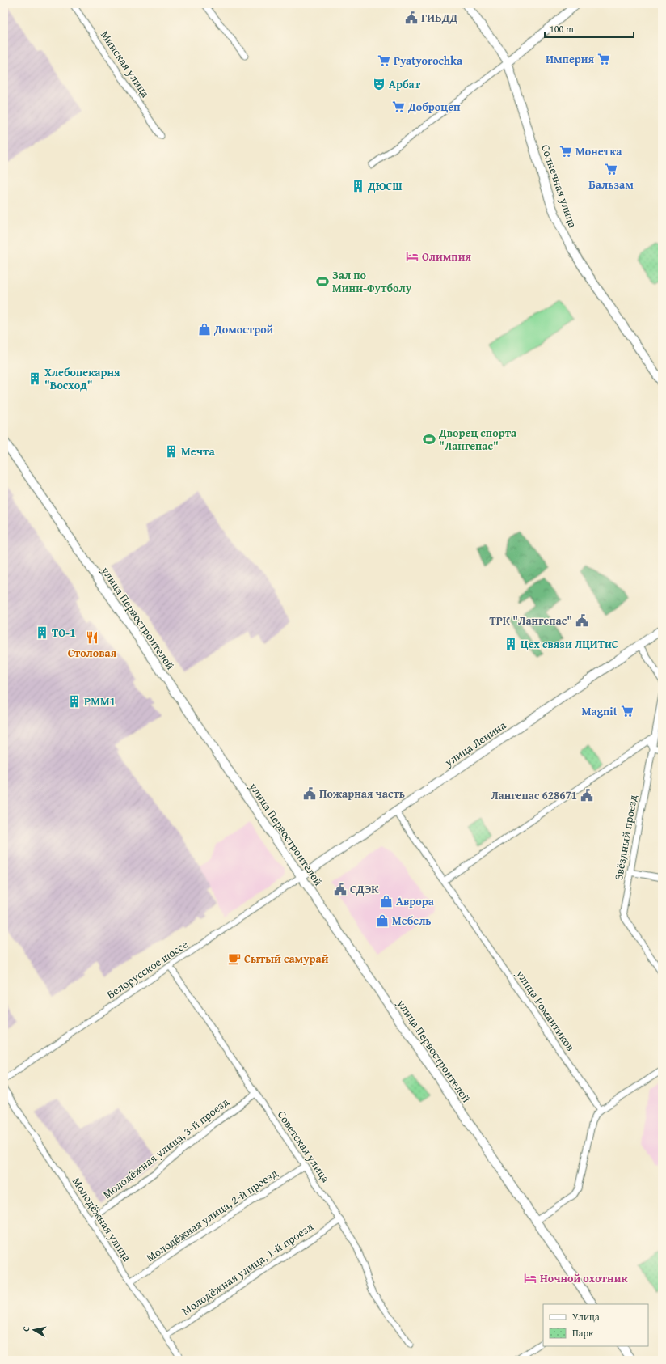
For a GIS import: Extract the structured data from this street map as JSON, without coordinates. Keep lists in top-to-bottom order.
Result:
{
  "streets": {
    "street": [
      "Минская улица",
      "Солнечная улица",
      "улица Первостроителей",
      "улица Ленина",
      "Звёздный проезд",
      "Белорусское шоссе",
      "улица Романтиков",
      "Советская улица",
      "Молодёжная улица, 3-й проезд",
      "Молодёжная улица, 2-й проезд",
      "Молодёжная улица",
      "Молодёжная улица, 1-й проезд"
    ]
  },
  "crossings": [
    ["улица Первостроителей", "улица Ленина"],
    ["улица Первостроителей", "Белорусское шоссе"],
    ["улица Ленина", "Белорусское шоссе"],
    ["улица Ленина", "улица Романтиков"],
    ["Белорусское шоссе", "Советская улица"],
    ["Советская улица", "Молодёжная улица, 3-й проезд"],
    ["Советская улица", "Молодёжная улица, 2-й проезд"],
    ["Советская улица", "Молодёжная улица, 1-й проезд"],
    ["Молодёжная улица, 3-й проезд", "Молодёжная улица"],
    ["Молодёжная улица, 2-й проезд", "Молодёжная улица"],
    ["Молодёжная улица", "Молодёжная улица, 1-й проезд"]
  ],
  "places": {
    "public building": [
      "ГИБДД",
      "ТРК \"Лангепас\"",
      "Пожарная часть",
      "Лангепас 628671",
      "СДЭК"
    ],
    "supermarket": [
      "Империя",
      "Pyatyorochka",
      "Доброцен",
      "Монетка",
      "Бальзам",
      "Magnit"
    ],
    "theatre": ["Арбат"],
    "building": [
      "ДЮСШ",
      "Хлебопекарня \"Восход\"",
      "Мечта",
      "ТО-1",
      "Цех связи ЛЦИТиС",
      "РММ1"
    ],
    "hotel": ["Олимпия", "Ночной охотник"],
    "sports": ["Зал по Мини-Футболу", "Дворец спорта \"Лангепас\""],
    "shop": ["Домострой", "Аврора", "Мебель"],
    "restaurant": ["Столовая"],
    "cafe": ["Сытый самурай"]
  },
  "legend": ["Улица", "Парк"],
  "scale_bar": "100 m",
  "north": "left"
}
